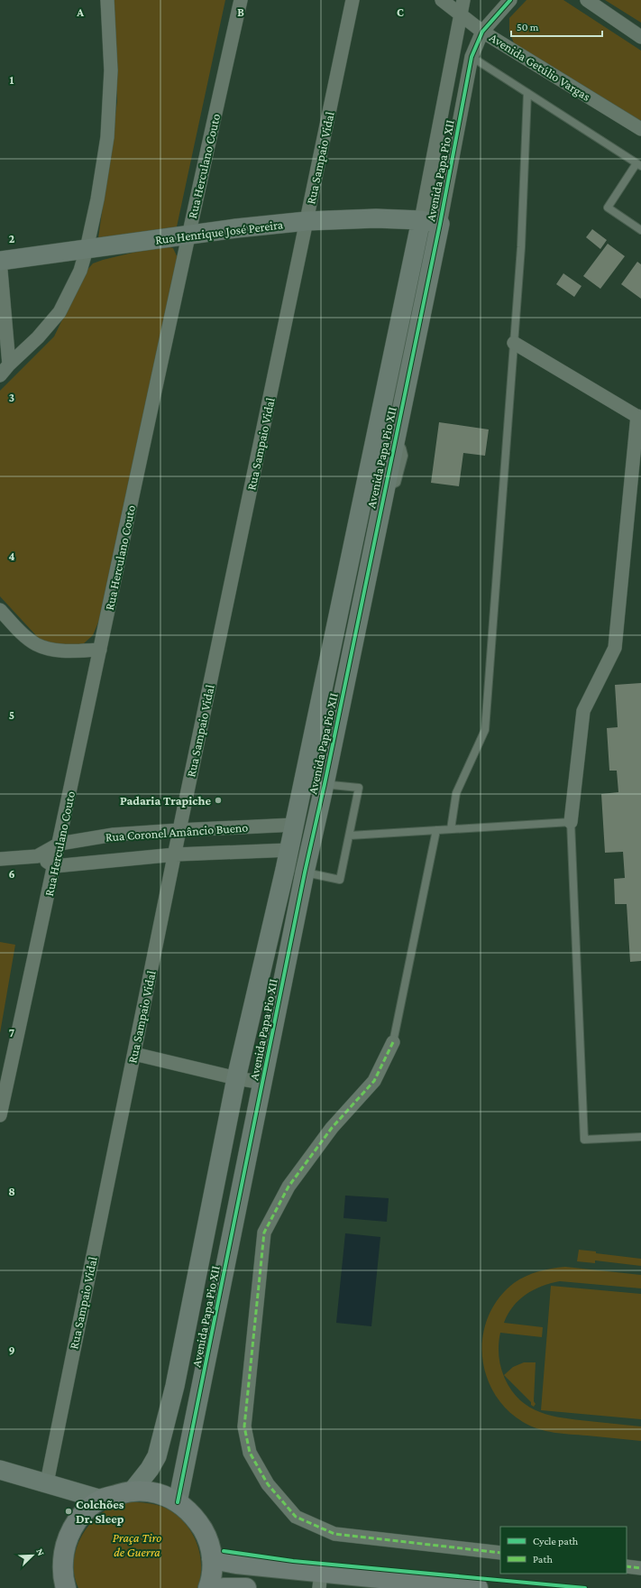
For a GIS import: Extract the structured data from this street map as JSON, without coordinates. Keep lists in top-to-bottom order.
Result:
{
  "streets": {
    "street": [
      "Avenida Getúlio Vargas",
      "Rua Sampaio Vidal",
      "Rua Herculano Couto",
      "Avenida Papa Pio XII",
      "Rua Henrique José Pereira",
      "Rua Coronel Amâncio Bueno"
    ]
  },
  "crossings": [
    ["Avenida Getúlio Vargas", "Avenida Papa Pio XII"],
    ["Rua Sampaio Vidal", "Rua Henrique José Pereira"],
    ["Rua Sampaio Vidal", "Rua Coronel Amâncio Bueno"],
    ["Rua Herculano Couto", "Rua Henrique José Pereira"],
    ["Rua Herculano Couto", "Rua Coronel Amâncio Bueno"],
    ["Avenida Papa Pio XII", "Rua Henrique José Pereira"],
    ["Avenida Papa Pio XII", "Rua Coronel Amâncio Bueno"]
  ],
  "parks": ["Praça Tiro de Guerra"],
  "places": ["Padaria Trapiche", "Colchões Dr. Sleep"],
  "legend": ["Cycle path", "Path"],
  "scale_bar": "50 m",
  "north": "top right",
  "grid": {
    "columns": ["A", "B", "C"],
    "rows": [
      "1",
      "2",
      "3",
      "4",
      "5",
      "6",
      "7",
      "8",
      "9"
    ]
  }
}
